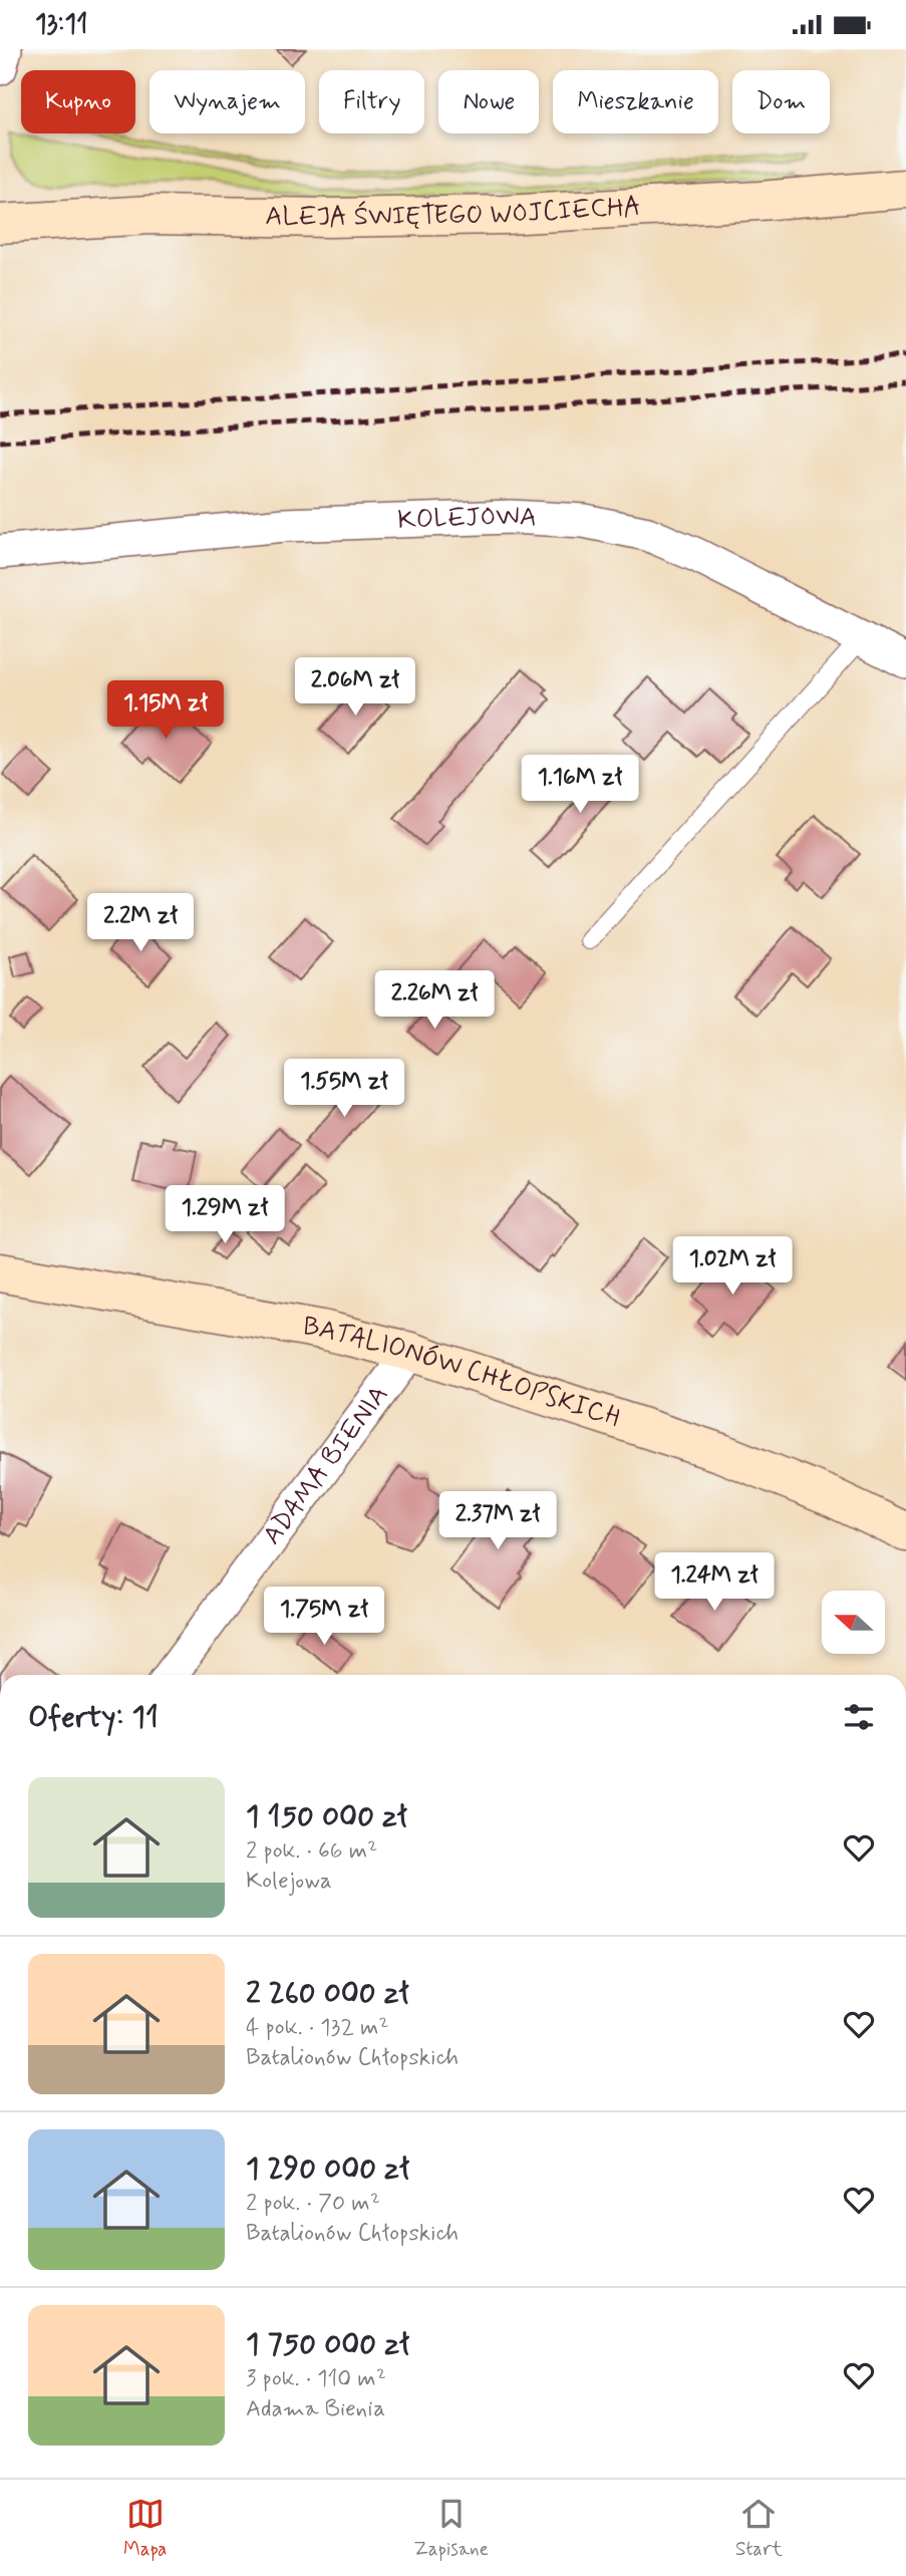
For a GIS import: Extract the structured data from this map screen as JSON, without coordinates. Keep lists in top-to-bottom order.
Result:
{
  "streets": {
    "street": [
      "ALEJA ŚWIĘTEGO WOJCIECHA",
      "KOLEJOWA",
      "BATALIONÓW CHŁOPSKICH",
      "ADAMA BIENIA"
    ]
  },
  "crossings": [
    ["BATALIONÓW CHŁOPSKICH", "ADAMA BIENIA"]
  ],
  "north": "left",
  "page": {
    "status": "13:11",
    "chip": [
      "Kupno",
      "Wynajem",
      "Filtry",
      "Nowe",
      "Mieszkanie",
      "Dom"
    ],
    "price": [
      "2.06M zł",
      "1.15M zł",
      "1.16M zł",
      "2.2M zł",
      "2.26M zł",
      "1.55M zł",
      "1.29M zł",
      "1.02M zł",
      "2.37M zł",
      "1.24M zł",
      "1.75M zł"
    ],
    "heading": "Oferty: 11",
    "list": [
      {
        "name": "1 150 000 zł",
        "note": "2 pok. · 66 m² · Kolejowa"
      },
      {
        "name": "2 260 000 zł",
        "note": "4 pok. · 132 m² · Batalionów Chłopskich"
      },
      {
        "name": "1 290 000 zł",
        "note": "2 pok. · 70 m² · Batalionów Chłopskich"
      },
      {
        "name": "1 750 000 zł",
        "note": "3 pok. · 110 m² · Adama Bienia"
      }
    ],
    "tabs": ["Mapa", "Zapisane", "Start"]
  }
}
